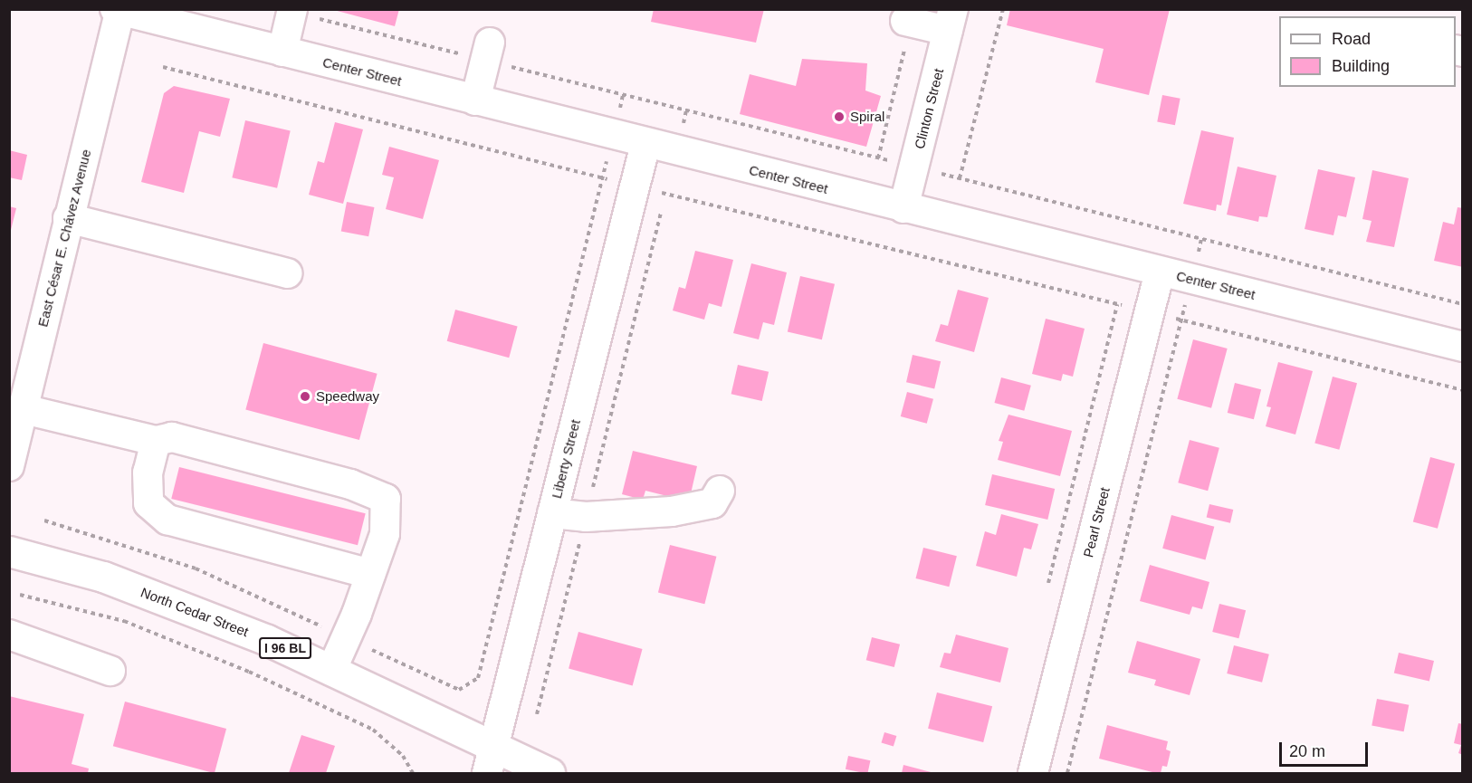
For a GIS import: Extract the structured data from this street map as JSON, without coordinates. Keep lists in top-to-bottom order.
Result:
{
  "streets": {
    "main road": ["North Cedar Street", "I 96 BL"],
    "street": [
      "Center Street",
      "Clinton Street",
      "East César E. Chávez Avenue",
      "Liberty Street",
      "Pearl Street"
    ]
  },
  "crossings": [
    ["Center Street", "Clinton Street"],
    ["Center Street", "East César E. Chávez Avenue"],
    ["Center Street", "Liberty Street"],
    ["Center Street", "Pearl Street"],
    ["Liberty Street", "North Cedar Street"]
  ],
  "places": ["Spiral", "Speedway"],
  "legend": ["Road", "Building"],
  "scale_bar": "20 m"
}
